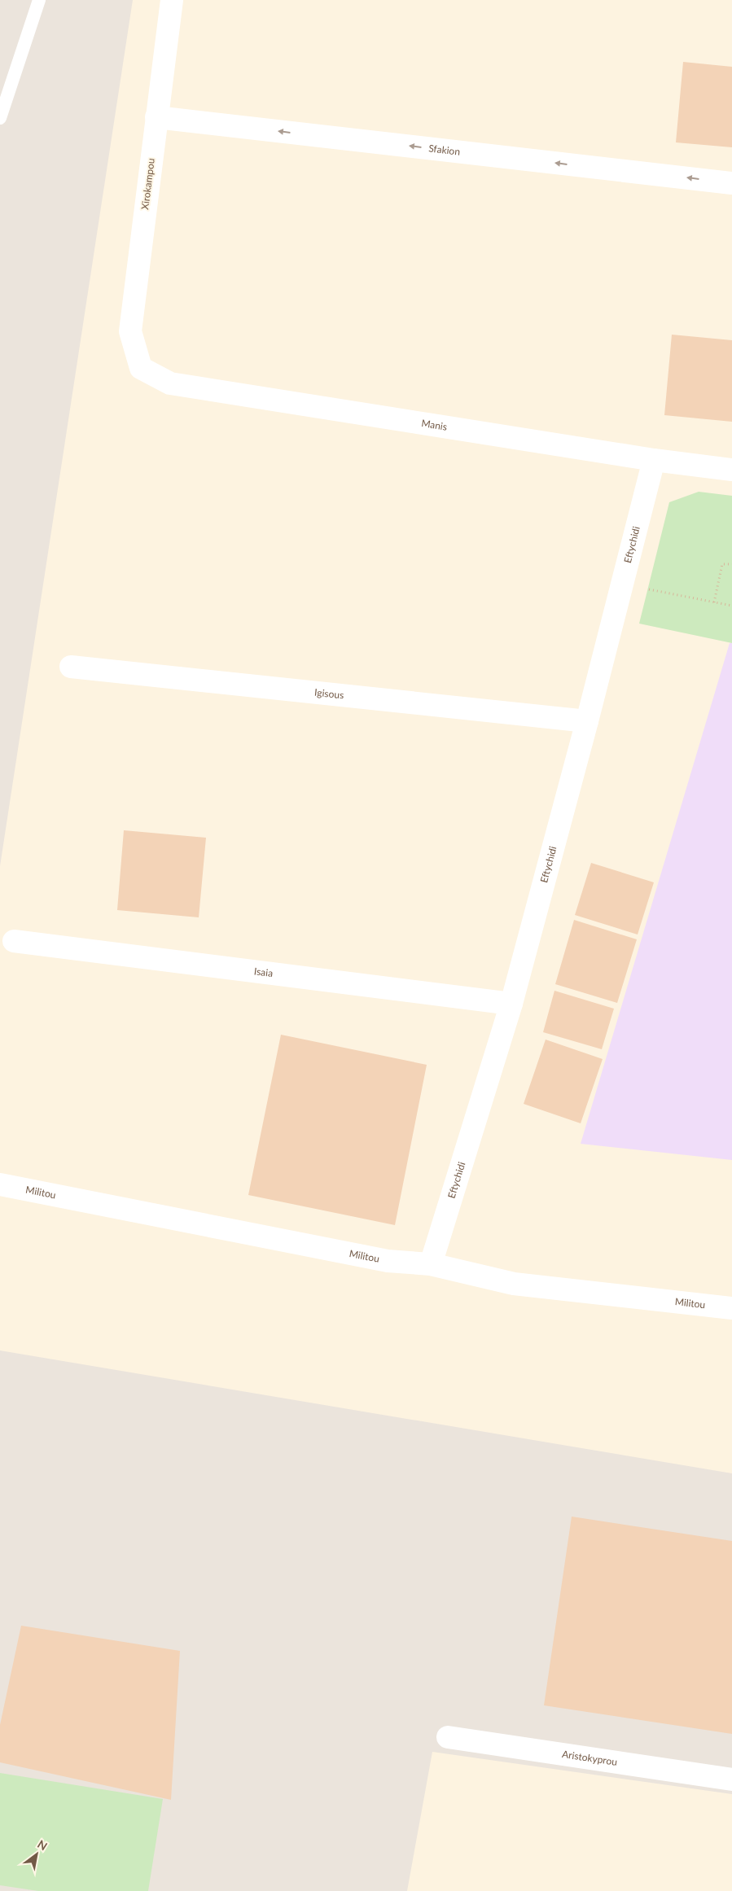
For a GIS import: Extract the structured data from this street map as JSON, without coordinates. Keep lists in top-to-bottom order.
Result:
{
  "streets": {
    "street": [
      "Sfakion",
      "Xirokampou",
      "Manis",
      "Eftychidi",
      "Igisous",
      "Isaia",
      "Militou",
      "Aristokyprou"
    ]
  },
  "crossings": [
    ["Sfakion", "Xirokampou"],
    ["Xirokampou", "Manis"],
    ["Manis", "Eftychidi"],
    ["Eftychidi", "Igisous"],
    ["Eftychidi", "Isaia"],
    ["Eftychidi", "Militou"]
  ],
  "one_way": ["Sfakion"],
  "north": "top right"
}
